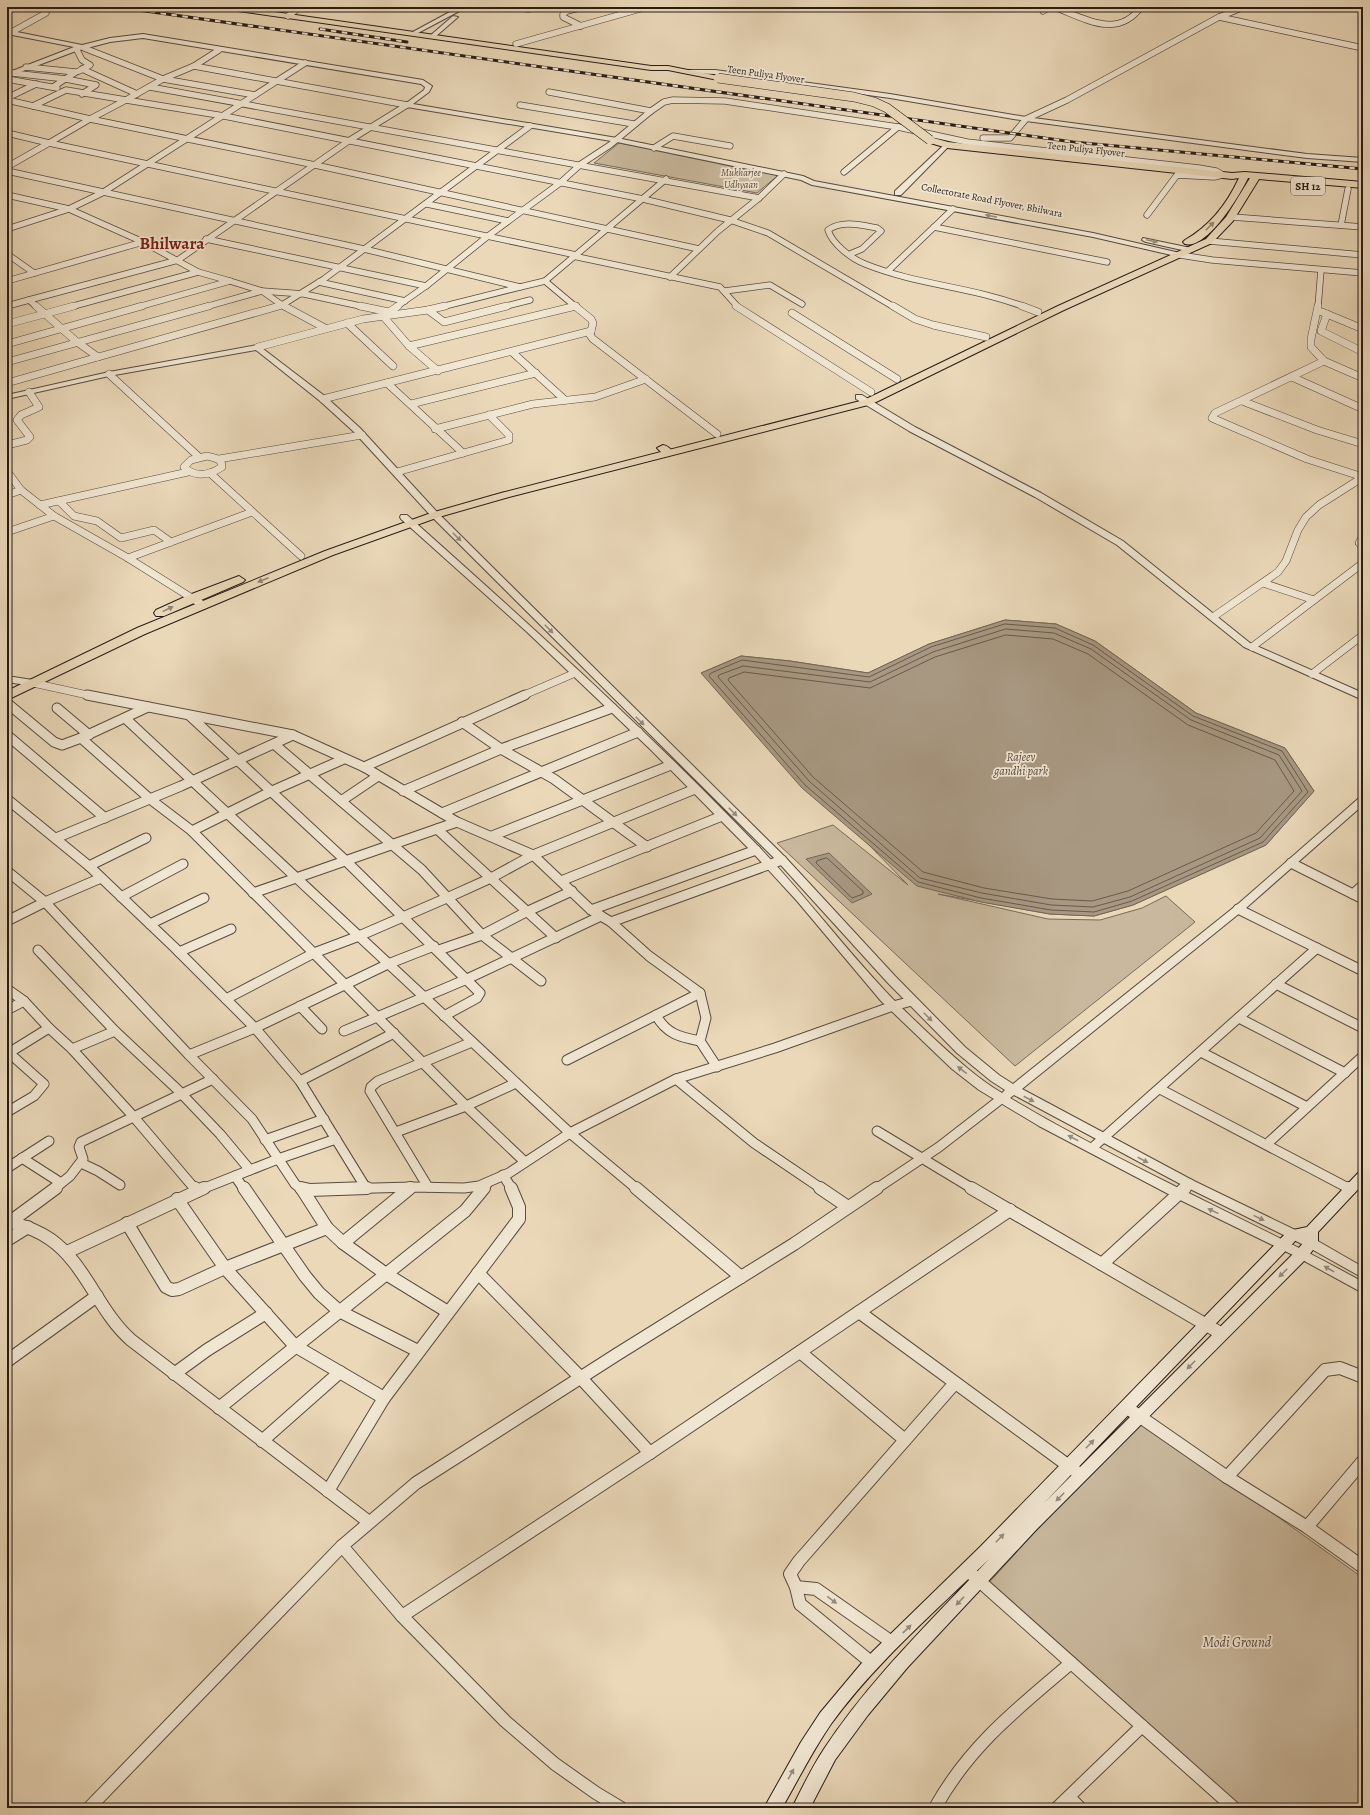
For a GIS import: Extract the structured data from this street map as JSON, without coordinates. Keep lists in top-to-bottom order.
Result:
{
  "streets": {
    "main road": ["Teen Puliya Flyover", "SH 12"],
    "street": ["Collectorate Road Flyover, Bhilwara"]
  },
  "crossings": [
    ["Teen Puliya Flyover", "SH 12"]
  ],
  "districts": ["Bhilwara"],
  "parks": ["Mukharjee Udhyaan", "Rajeev gandhi park", "Modi Ground"]
}
